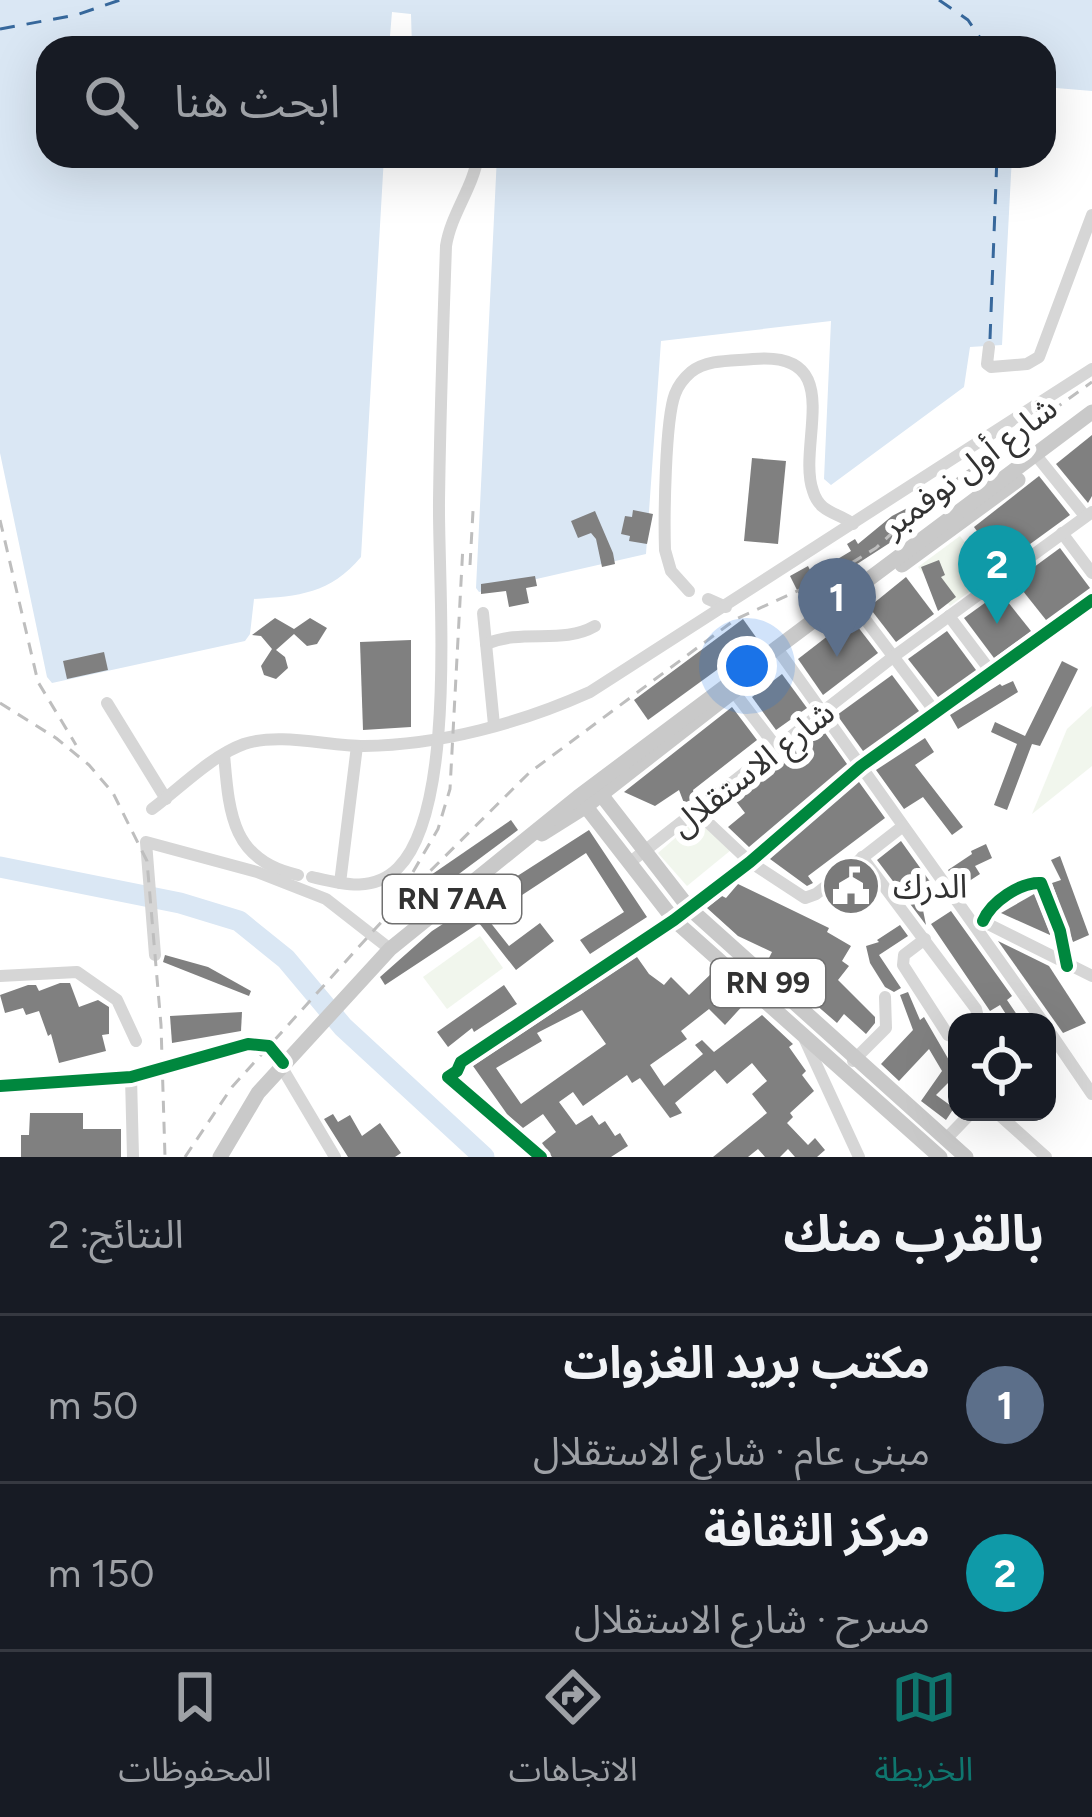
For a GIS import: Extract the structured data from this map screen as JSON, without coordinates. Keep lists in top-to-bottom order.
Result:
{
  "streets": {
    "main road": ["شارع أول نوفمبر", "RN 7AA", "RN 99"],
    "street": ["شارع الاستقلال"]
  },
  "crossings": [
    ["شارع أول نوفمبر", "RN 99"],
    ["شارع الاستقلال", "RN 99"],
    ["RN 7AA", "RN 99"]
  ],
  "places": {
    "public building": ["الدرك"]
  },
  "page": {
    "search": "ابحث هنا",
    "pins": ["2", "1"],
    "heading": ["بالقرب منك", "النتائج: 2"],
    "list": [
      {
        "mark": "1",
        "name": "مكتب بريد الغزوات",
        "note": "مبنى عام · شارع الاستقلال",
        "value": "50 m"
      },
      {
        "mark": "2",
        "name": "مركز الثقافة",
        "note": "مسرح · شارع الاستقلال",
        "value": "150 m"
      }
    ],
    "nav": ["الخريطة", "الاتجاهات", "المحفوظات"]
  }
}
